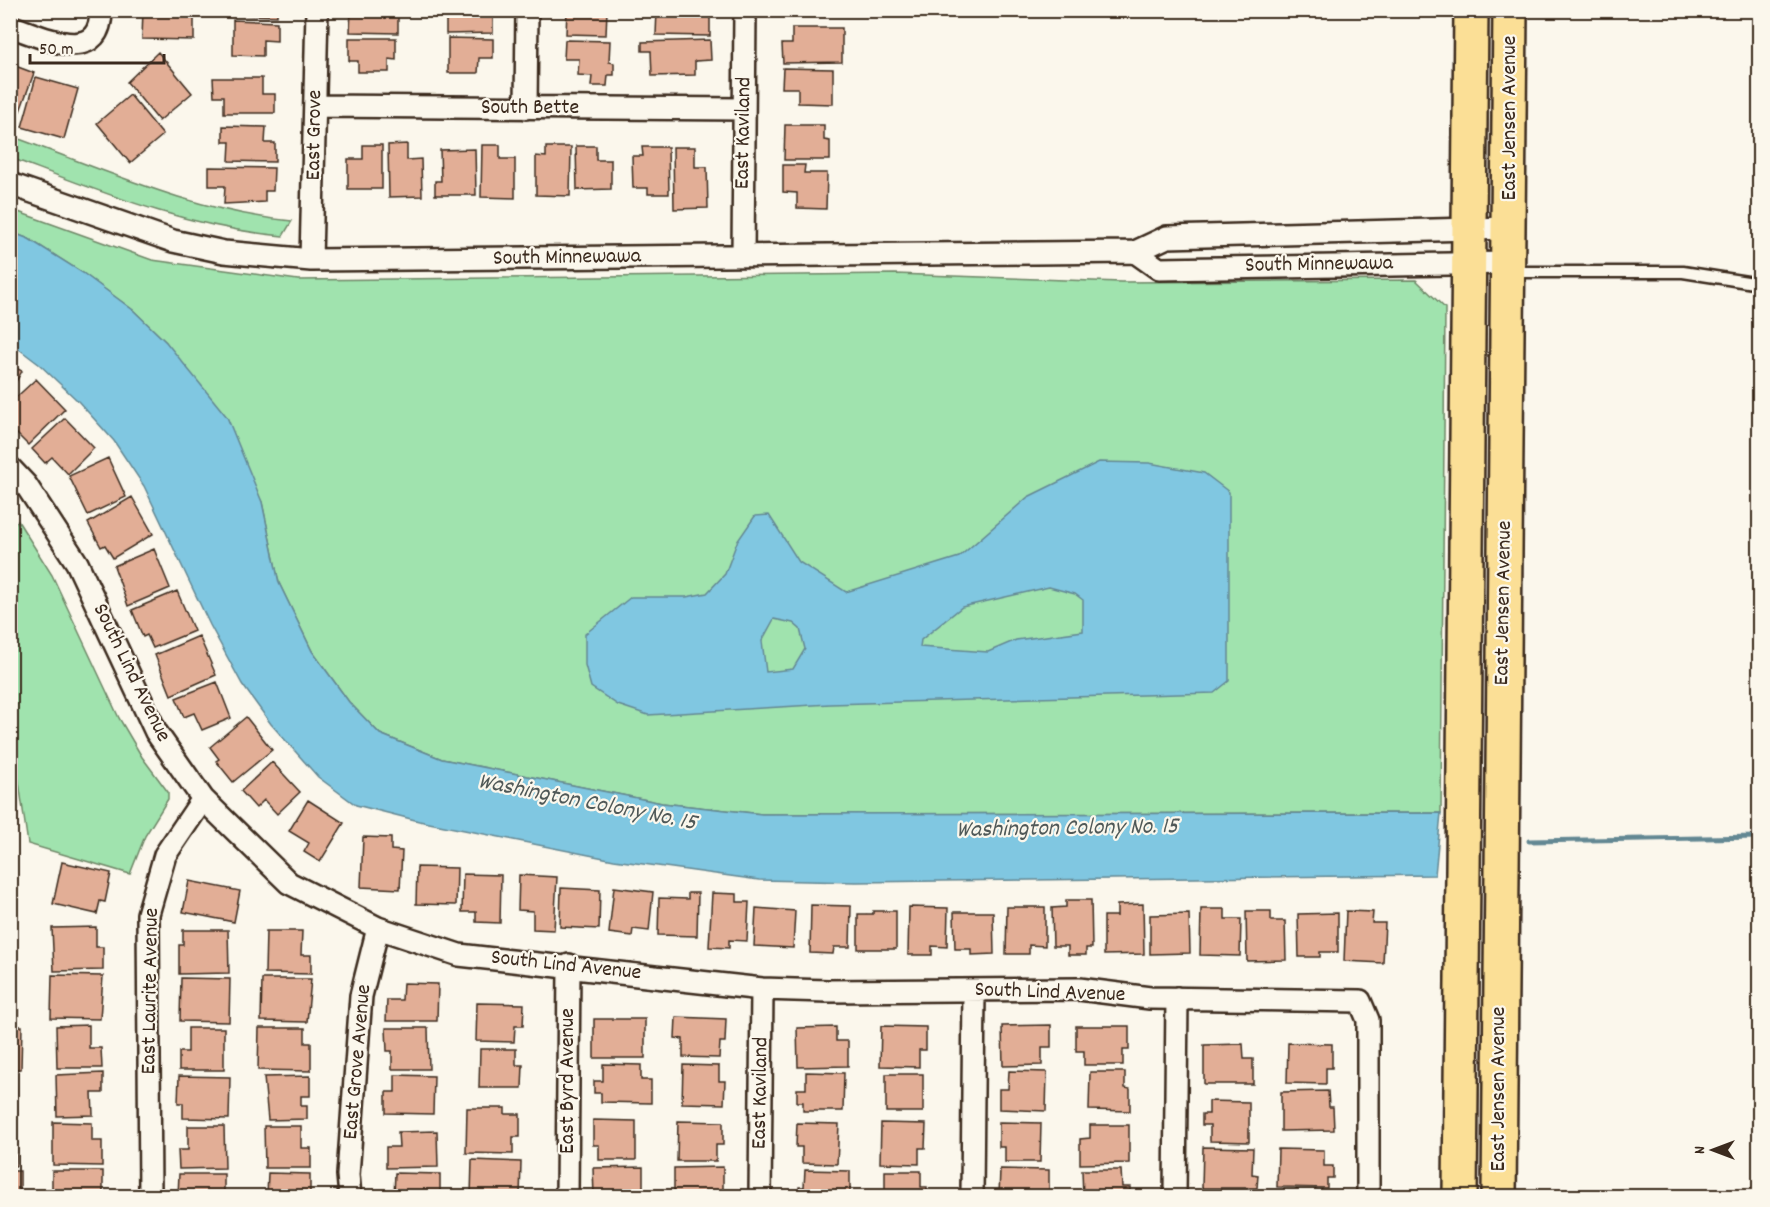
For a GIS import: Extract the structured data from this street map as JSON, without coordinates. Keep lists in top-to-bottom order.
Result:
{
  "streets": {
    "main road": ["East Jensen Avenue"],
    "street": [
      "South Bette",
      "East Kaviland",
      "East Grove",
      "South Minnewawa",
      "South Lind Avenue",
      "East Laurite Avenue",
      "East Grove Avenue",
      "East Byrd Avenue"
    ]
  },
  "crossings": [
    ["South Bette", "East Kaviland"],
    ["South Bette", "East Grove"],
    ["East Jensen Avenue", "South Minnewawa"],
    ["East Kaviland", "South Minnewawa"],
    ["East Kaviland", "South Lind Avenue"],
    ["East Grove", "South Minnewawa"],
    ["South Lind Avenue", "East Laurite Avenue"],
    ["South Lind Avenue", "East Grove Avenue"],
    ["South Lind Avenue", "East Byrd Avenue"]
  ],
  "water": ["Washington Colony No. 15"],
  "scale_bar": "50 m",
  "north": "left"
}
